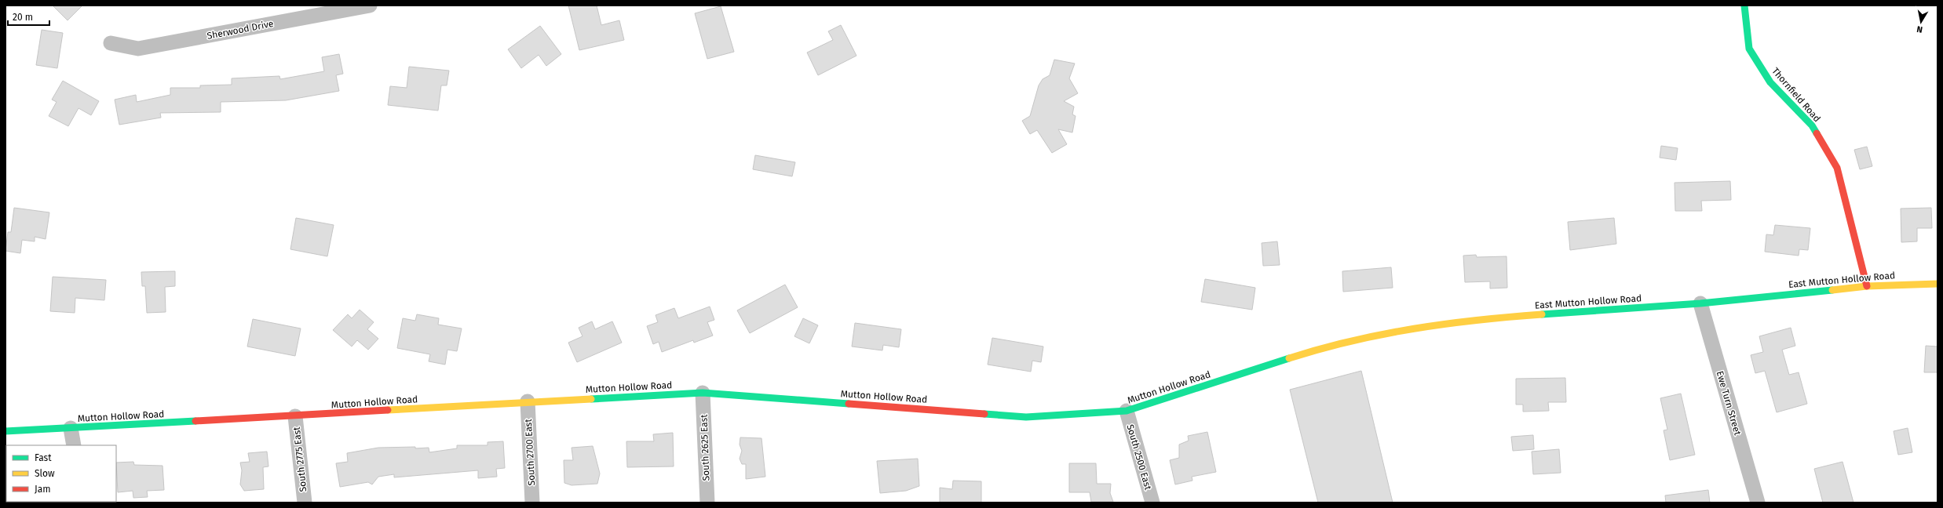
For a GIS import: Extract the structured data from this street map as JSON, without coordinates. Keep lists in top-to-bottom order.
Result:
{
  "streets": {
    "street": [
      "Sherwood Drive",
      "Thornfield Road",
      "East Mutton Hollow Road",
      "Mutton Hollow Road",
      "Ewe Turn Street",
      "South 2625 East",
      "South 2700 East",
      "South 2500 East",
      "South 2775 East"
    ]
  },
  "crossings": [
    ["Thornfield Road", "East Mutton Hollow Road"],
    ["East Mutton Hollow Road", "Mutton Hollow Road"],
    ["East Mutton Hollow Road", "Ewe Turn Street"],
    ["Mutton Hollow Road", "South 2625 East"],
    ["Mutton Hollow Road", "South 2700 East"],
    ["Mutton Hollow Road", "South 2500 East"],
    ["Mutton Hollow Road", "South 2775 East"]
  ],
  "legend": ["Fast", "Slow", "Jam"],
  "scale_bar": "20 m",
  "north": "bottom"
}
